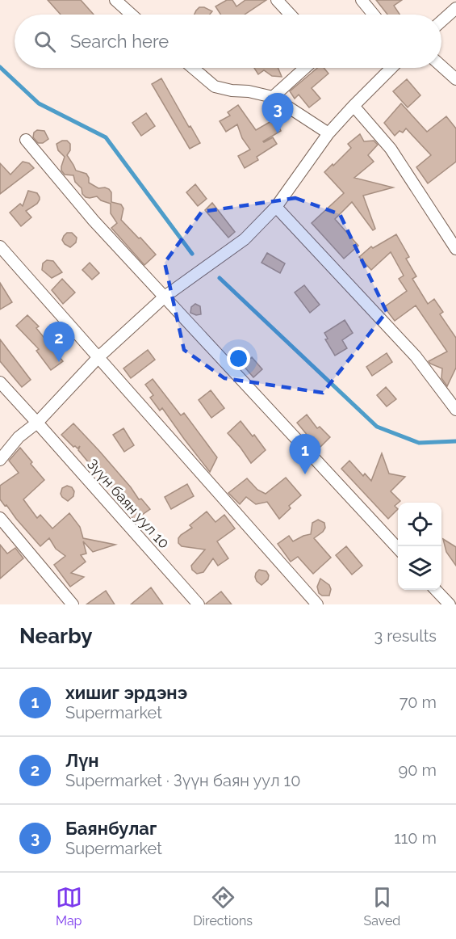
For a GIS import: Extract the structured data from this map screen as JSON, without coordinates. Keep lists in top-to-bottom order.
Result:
{
  "streets": {
    "street": ["Зүүн баян уул 10"]
  },
  "page": {
    "search": "Search here",
    "pins": ["3", "2", "1"],
    "heading": ["Nearby", "3 results"],
    "list": [
      {
        "mark": "1",
        "name": "хишиг эрдэнэ",
        "note": "Supermarket",
        "value": "70 m"
      },
      {
        "mark": "2",
        "name": "Лүн",
        "note": "Supermarket · Зүүн баян уул 10",
        "value": "90 m"
      },
      {
        "mark": "3",
        "name": "Баянбулаг",
        "note": "Supermarket",
        "value": "110 m"
      }
    ],
    "nav": ["Map", "Directions", "Saved"]
  }
}
